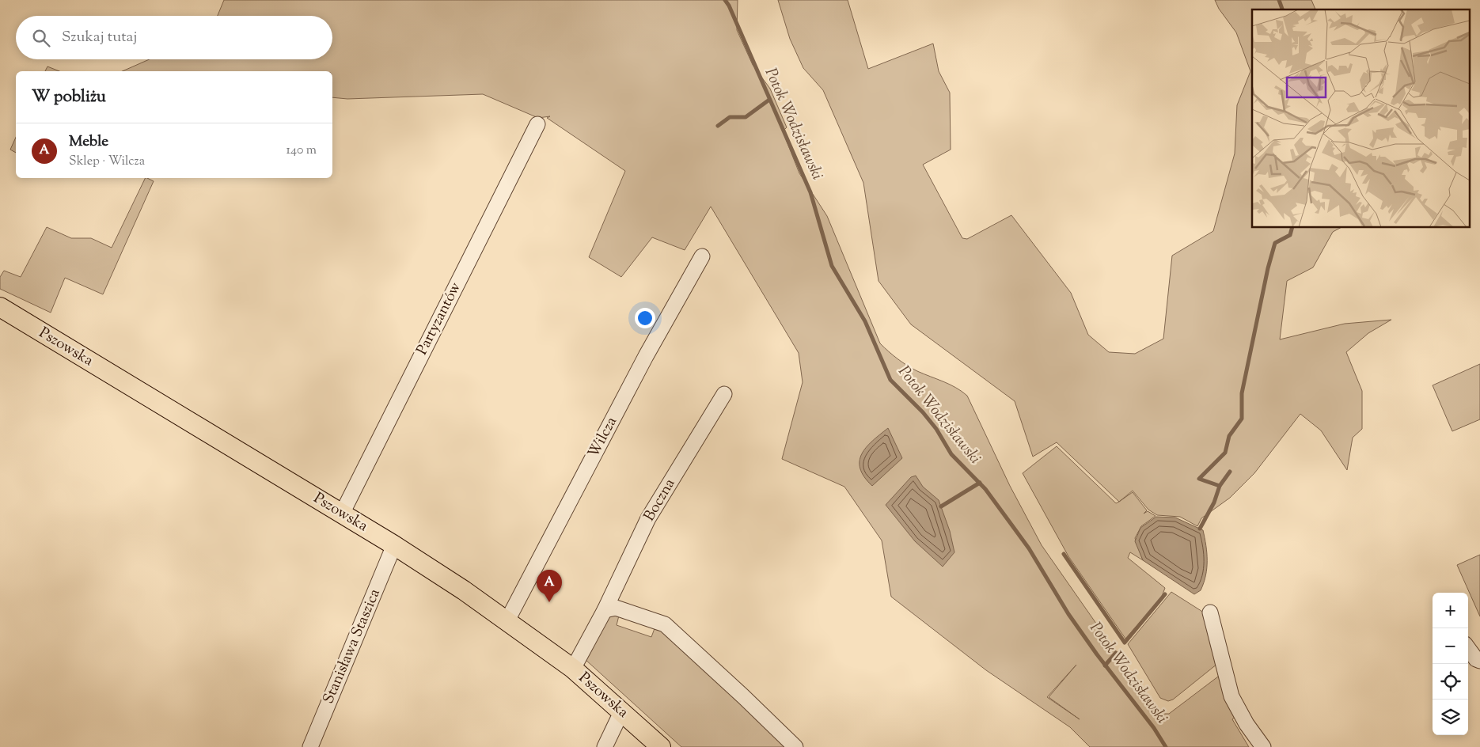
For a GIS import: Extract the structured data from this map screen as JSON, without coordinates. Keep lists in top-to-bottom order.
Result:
{
  "streets": {
    "main road": ["Pszowska"],
    "street": [
      "Partyzantów",
      "Wilcza",
      "Boczna",
      "Stanisława Staszica"
    ]
  },
  "crossings": [
    ["Partyzantów", "Pszowska"],
    ["Pszowska", "Wilcza"],
    ["Pszowska", "Boczna"],
    ["Pszowska", "Stanisława Staszica"]
  ],
  "water": ["Potok Wodzisławski"],
  "page": {
    "search": "Szukaj tutaj",
    "heading": "W pobliżu",
    "list": [
      {
        "mark": "A",
        "name": "Meble",
        "note": "Sklep · Wilcza",
        "value": "140 m"
      }
    ],
    "pins": "A",
    "map_buttons": ["+", "−"]
  }
}
